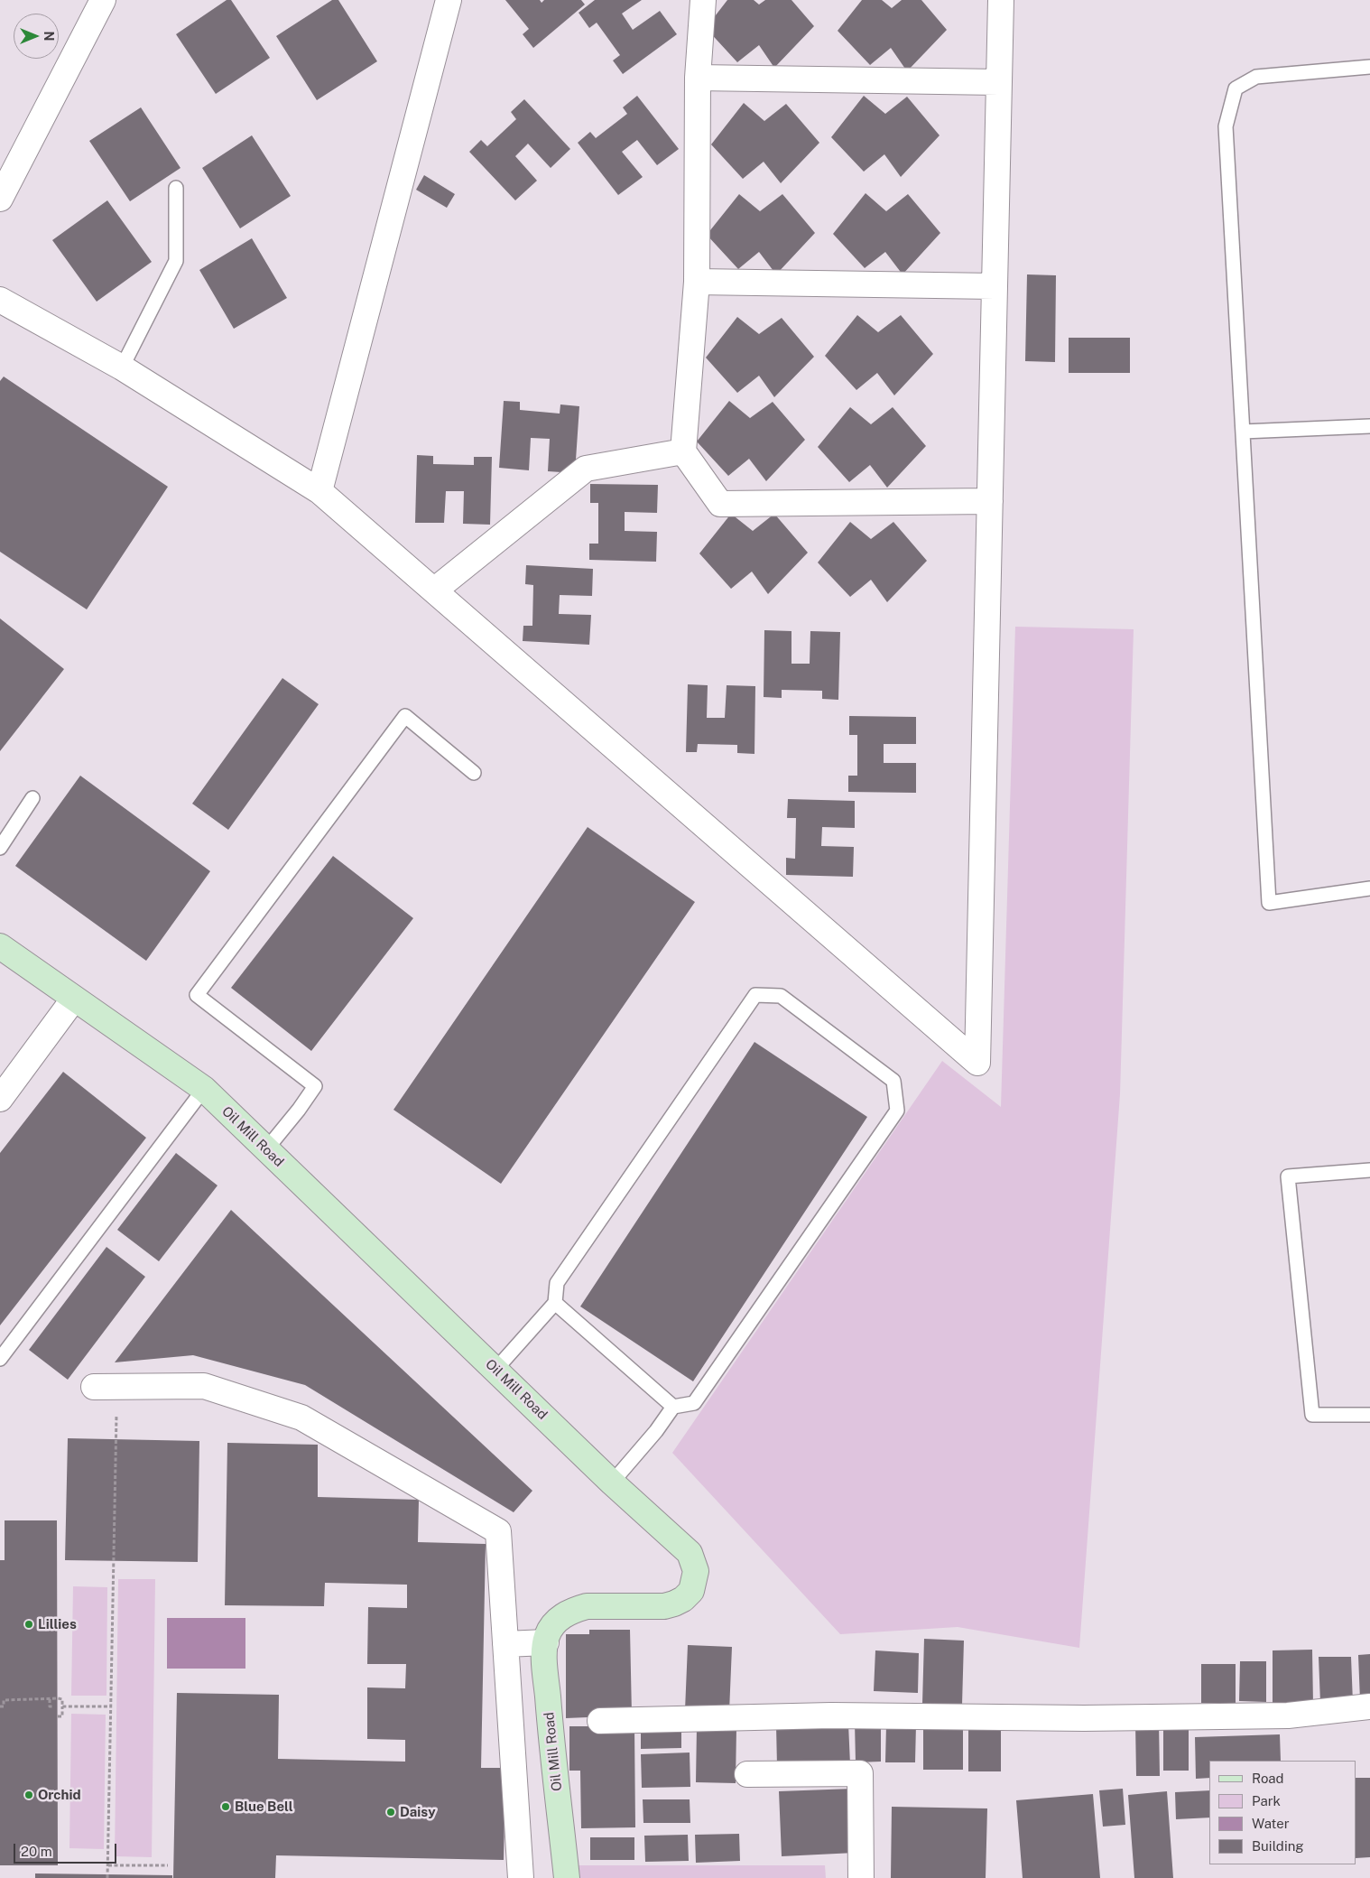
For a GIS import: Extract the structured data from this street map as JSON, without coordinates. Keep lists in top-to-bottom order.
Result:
{
  "streets": {
    "main road": ["Oil Mill Road"]
  },
  "places": [
    "Lillies",
    "Orchid",
    "Blue Bell",
    "Daisy"
  ],
  "legend": [
    "Road",
    "Park",
    "Water",
    "Building"
  ],
  "scale_bar": "20 m",
  "north": "right"
}
